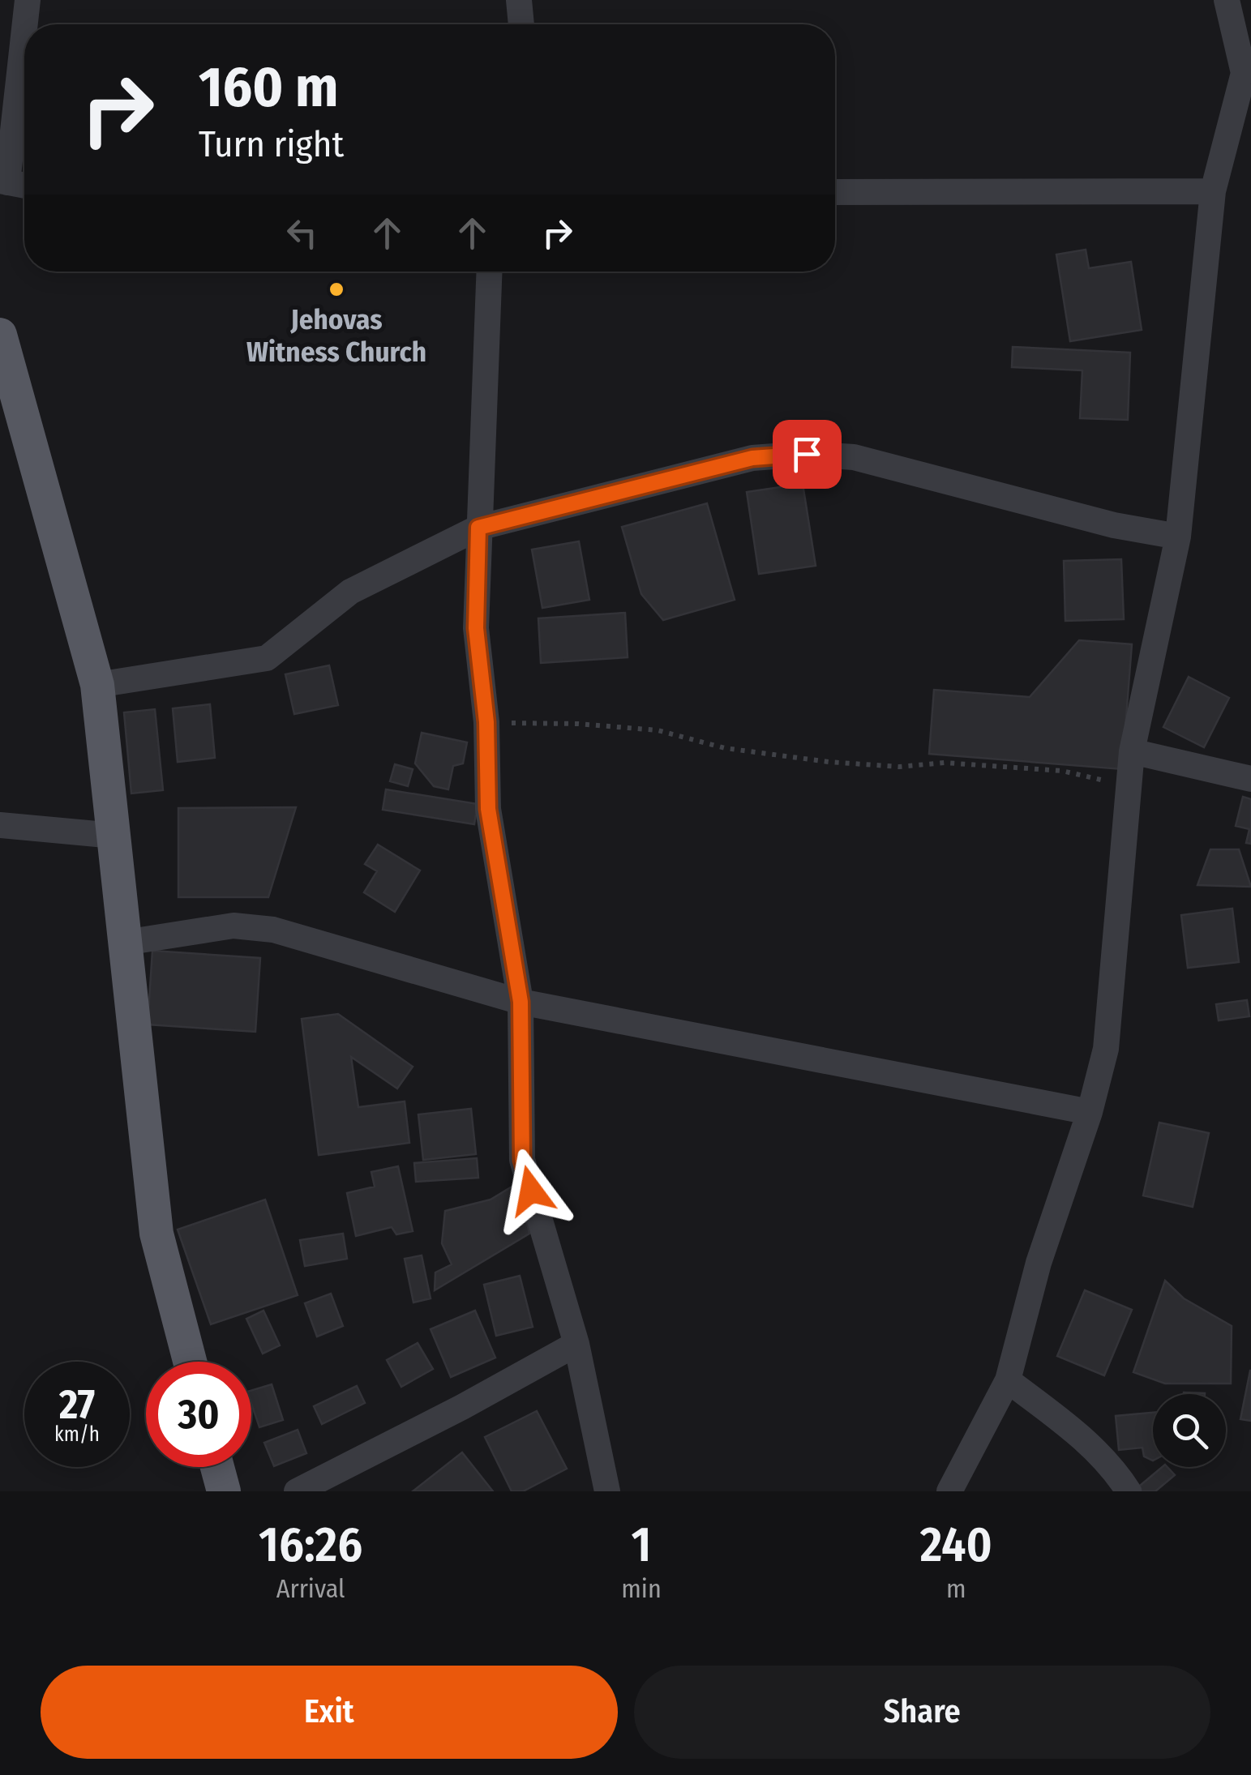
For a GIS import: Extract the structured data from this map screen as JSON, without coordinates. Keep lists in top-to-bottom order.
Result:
{
  "places": ["Jehovas Witness Church"],
  "page": {
    "turn": ["160 m", "Turn right"],
    "speed": "27 km/h",
    "limit": "30",
    "eta": [
      "16:26",
      "Arrival",
      "1",
      "min",
      "240",
      "m"
    ],
    "buttons": ["Exit", "Share"]
  }
}
